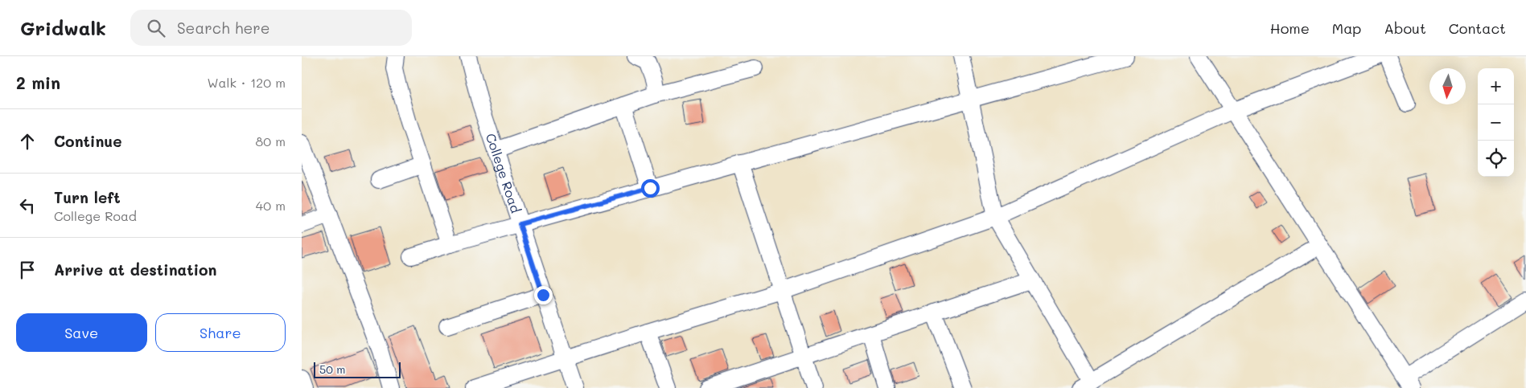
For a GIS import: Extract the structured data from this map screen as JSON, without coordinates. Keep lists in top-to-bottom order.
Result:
{
  "streets": {
    "street": ["College Road"]
  },
  "scale_bar": "50 m",
  "north": "bottom",
  "page": {
    "header": "Gridwalk",
    "search": "Search here",
    "nav": [
      "Home",
      "Map",
      "About",
      "Contact"
    ],
    "heading": ["2 min", "Walk · 120 m"],
    "map_buttons": ["+", "−"],
    "list": [
      ["Continue", "80 m"],
      ["Turn left", "College Road", "40 m"],
      "Arrive at destination"
    ],
    "buttons": ["Save", "Share"],
    "scale": "50 m"
  }
}
